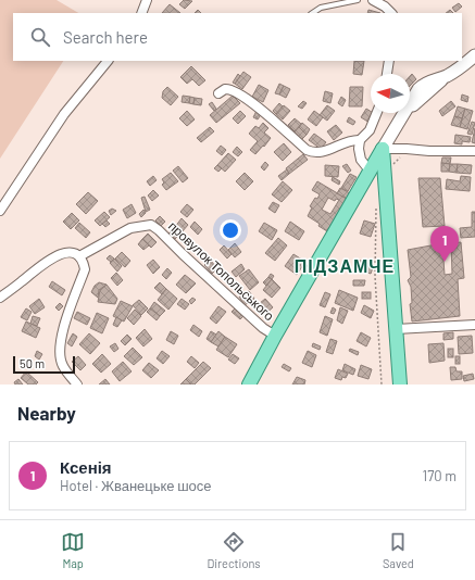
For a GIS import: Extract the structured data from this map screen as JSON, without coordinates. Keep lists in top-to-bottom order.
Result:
{
  "streets": {
    "street": ["провулок Топольського"]
  },
  "districts": ["ПІДЗАМЧЕ"],
  "scale_bar": "50 m",
  "north": "left",
  "page": {
    "search": "Search here",
    "pins": "1",
    "scale": "50 m",
    "heading": "Nearby",
    "list": [
      {
        "mark": "1",
        "name": "Ксенія",
        "note": "Hotel · Жванецьке шосе",
        "value": "170 m"
      }
    ],
    "nav": ["Map", "Directions", "Saved"]
  }
}
